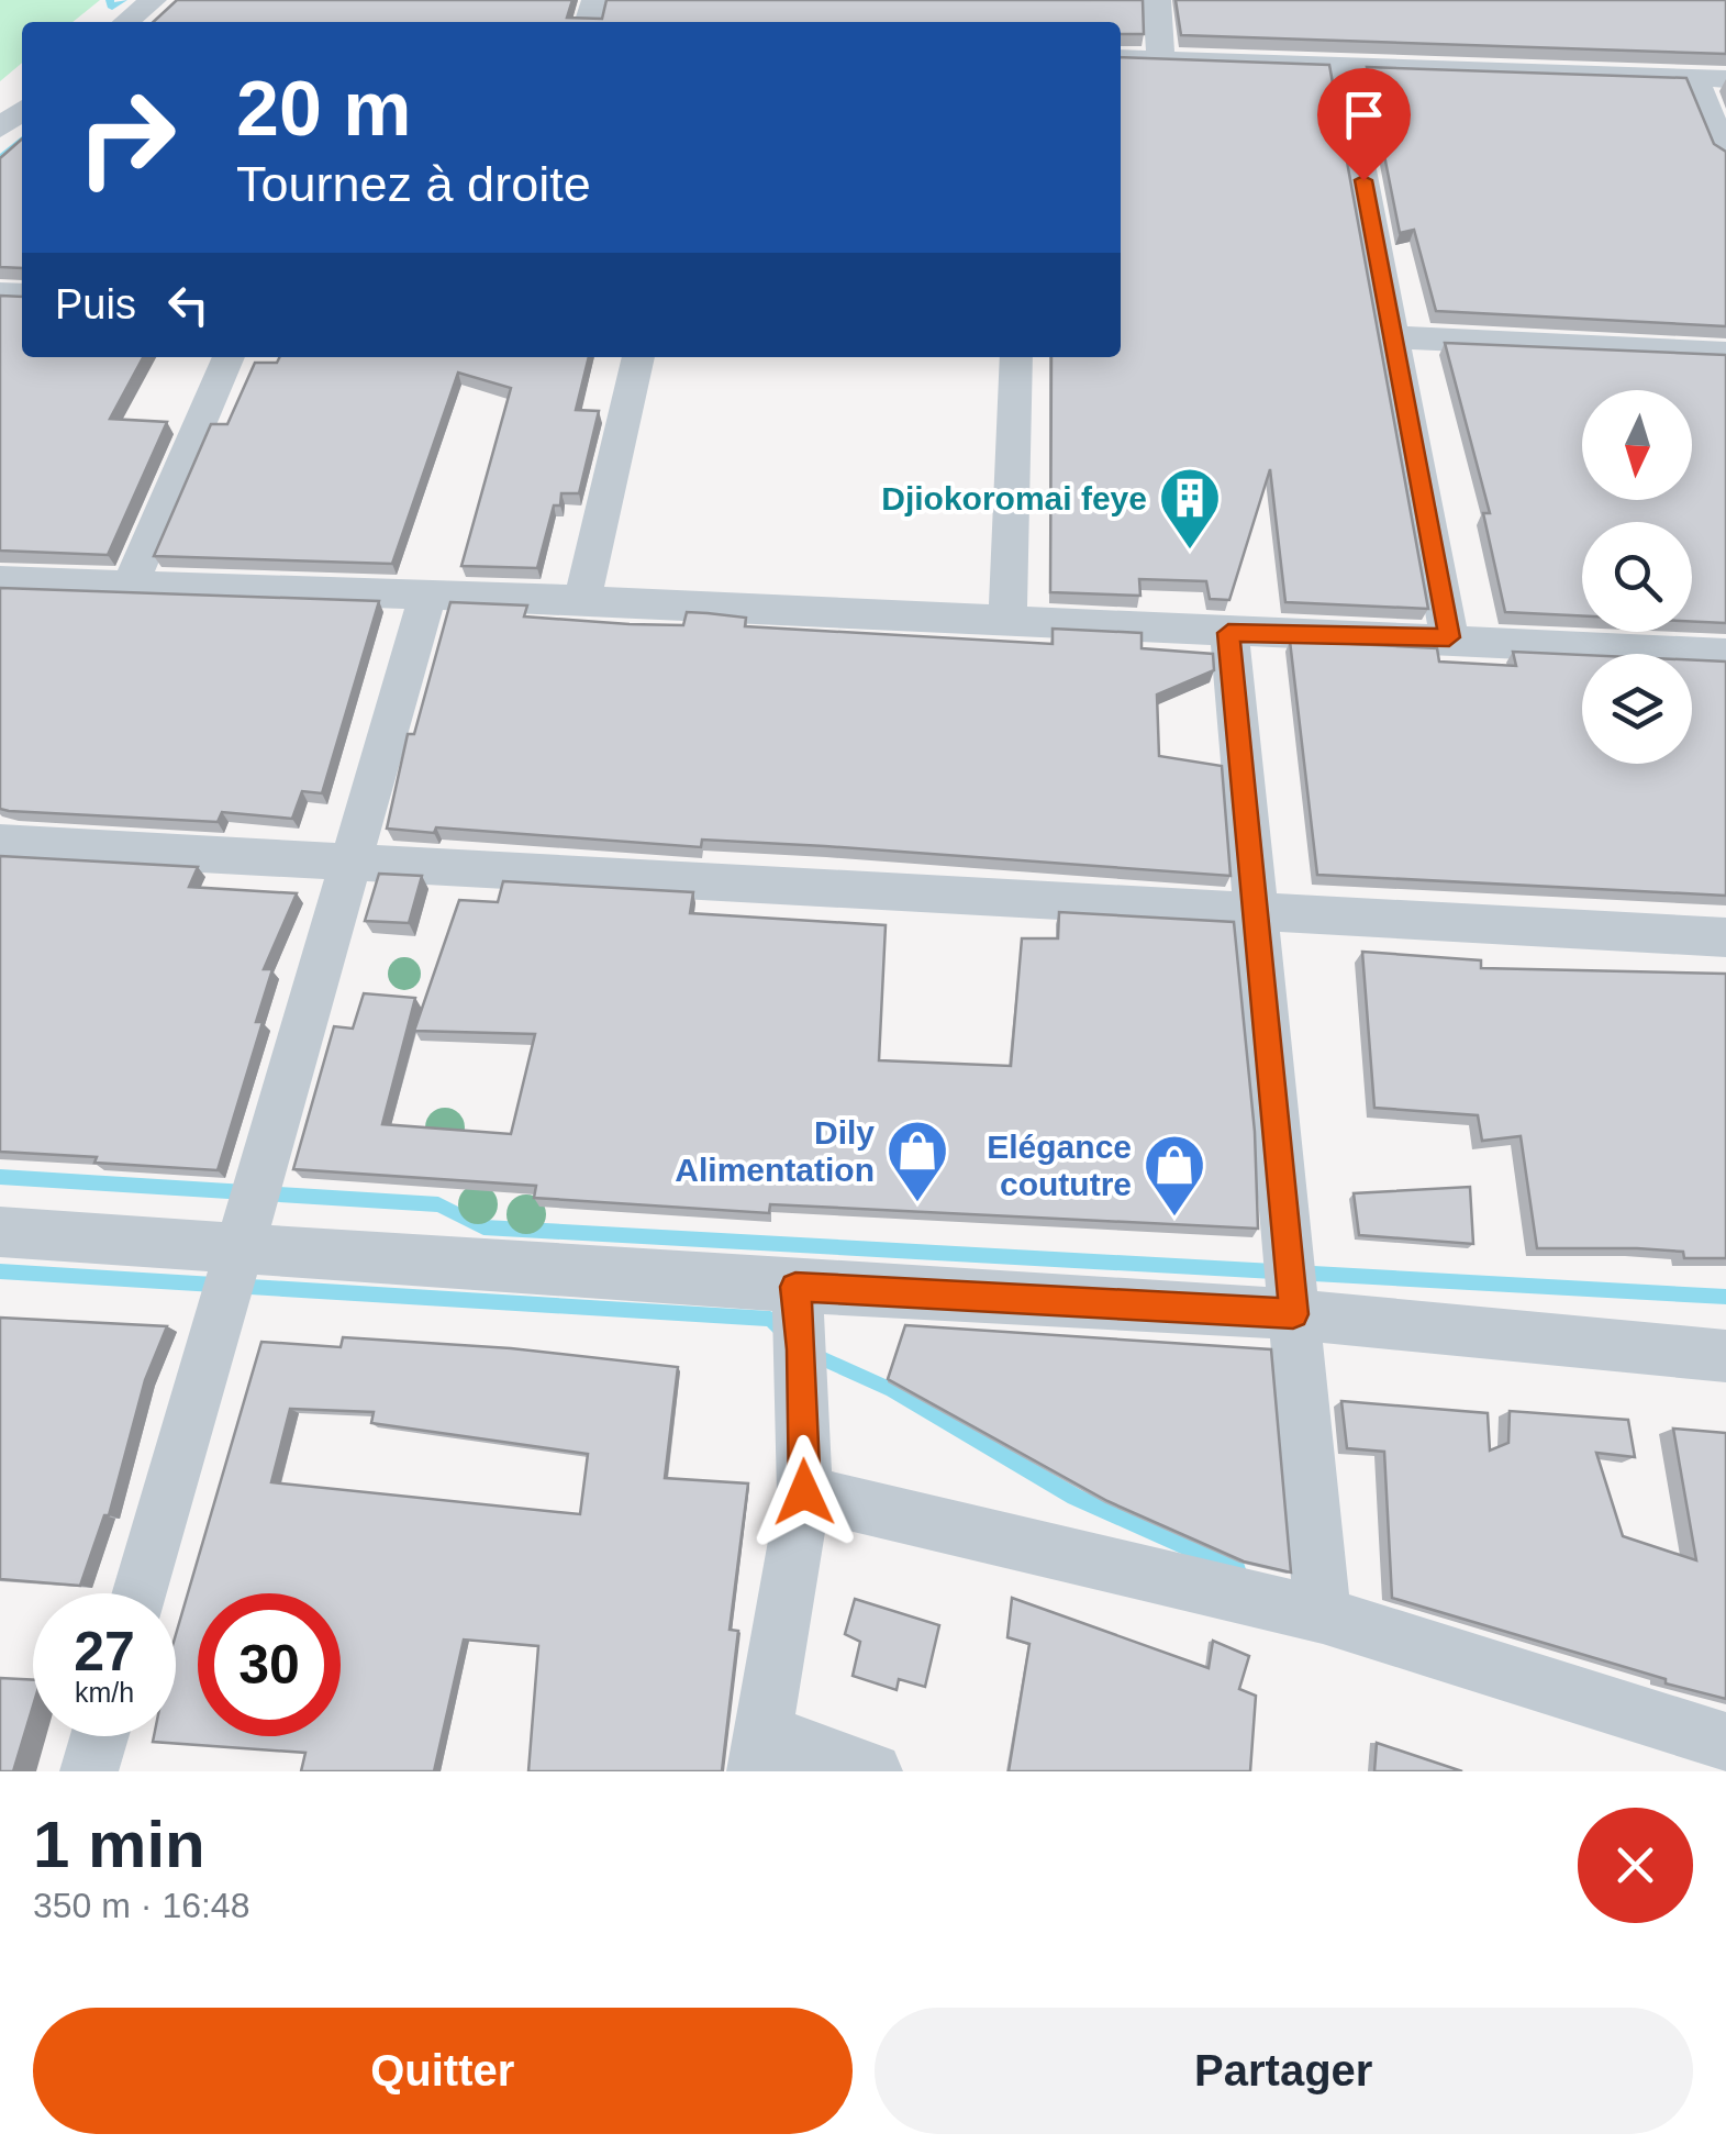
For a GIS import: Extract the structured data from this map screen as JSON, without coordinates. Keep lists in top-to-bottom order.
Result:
{
  "places": {
    "building": ["Djiokoromai feye"],
    "shop": ["Dily Alimentation", "Elégance coututre"]
  },
  "north": "bottom",
  "page": {
    "turn": ["20 m", "Tournez à droite"],
    "then": "Puis",
    "speed": "27 km/h",
    "limit": "30",
    "heading": ["1 min", "350 m · 16:48"],
    "buttons": ["Quitter", "Partager"]
  }
}
